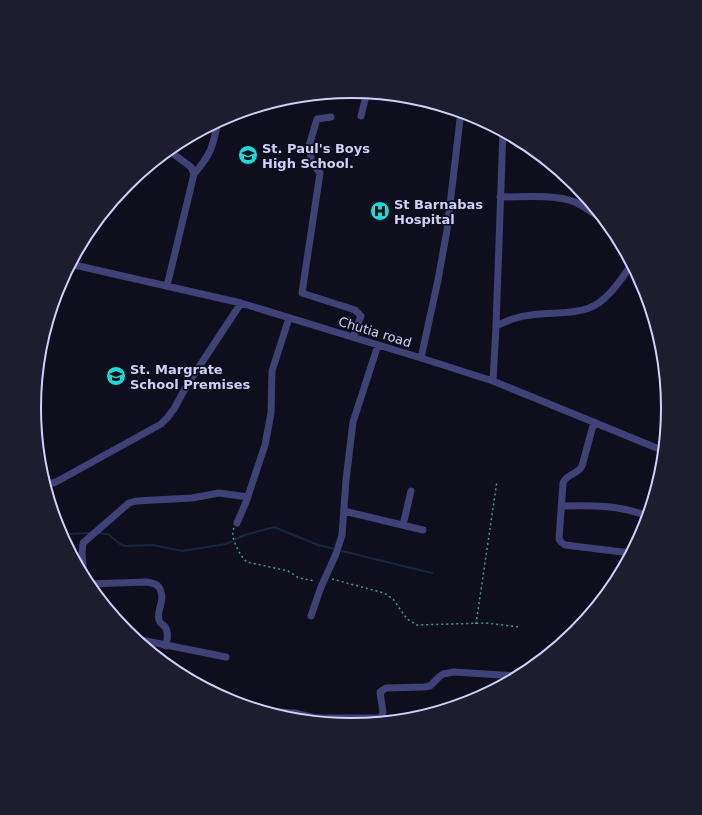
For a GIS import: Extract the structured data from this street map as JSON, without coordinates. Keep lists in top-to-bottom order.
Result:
{
  "streets": {
    "street": ["Chutia road"]
  },
  "places": {
    "school or university": ["St. Paul's Boys High School.", "St. Margrate School Premises"],
    "hospital": ["St Barnabas Hospital"]
  }
}
